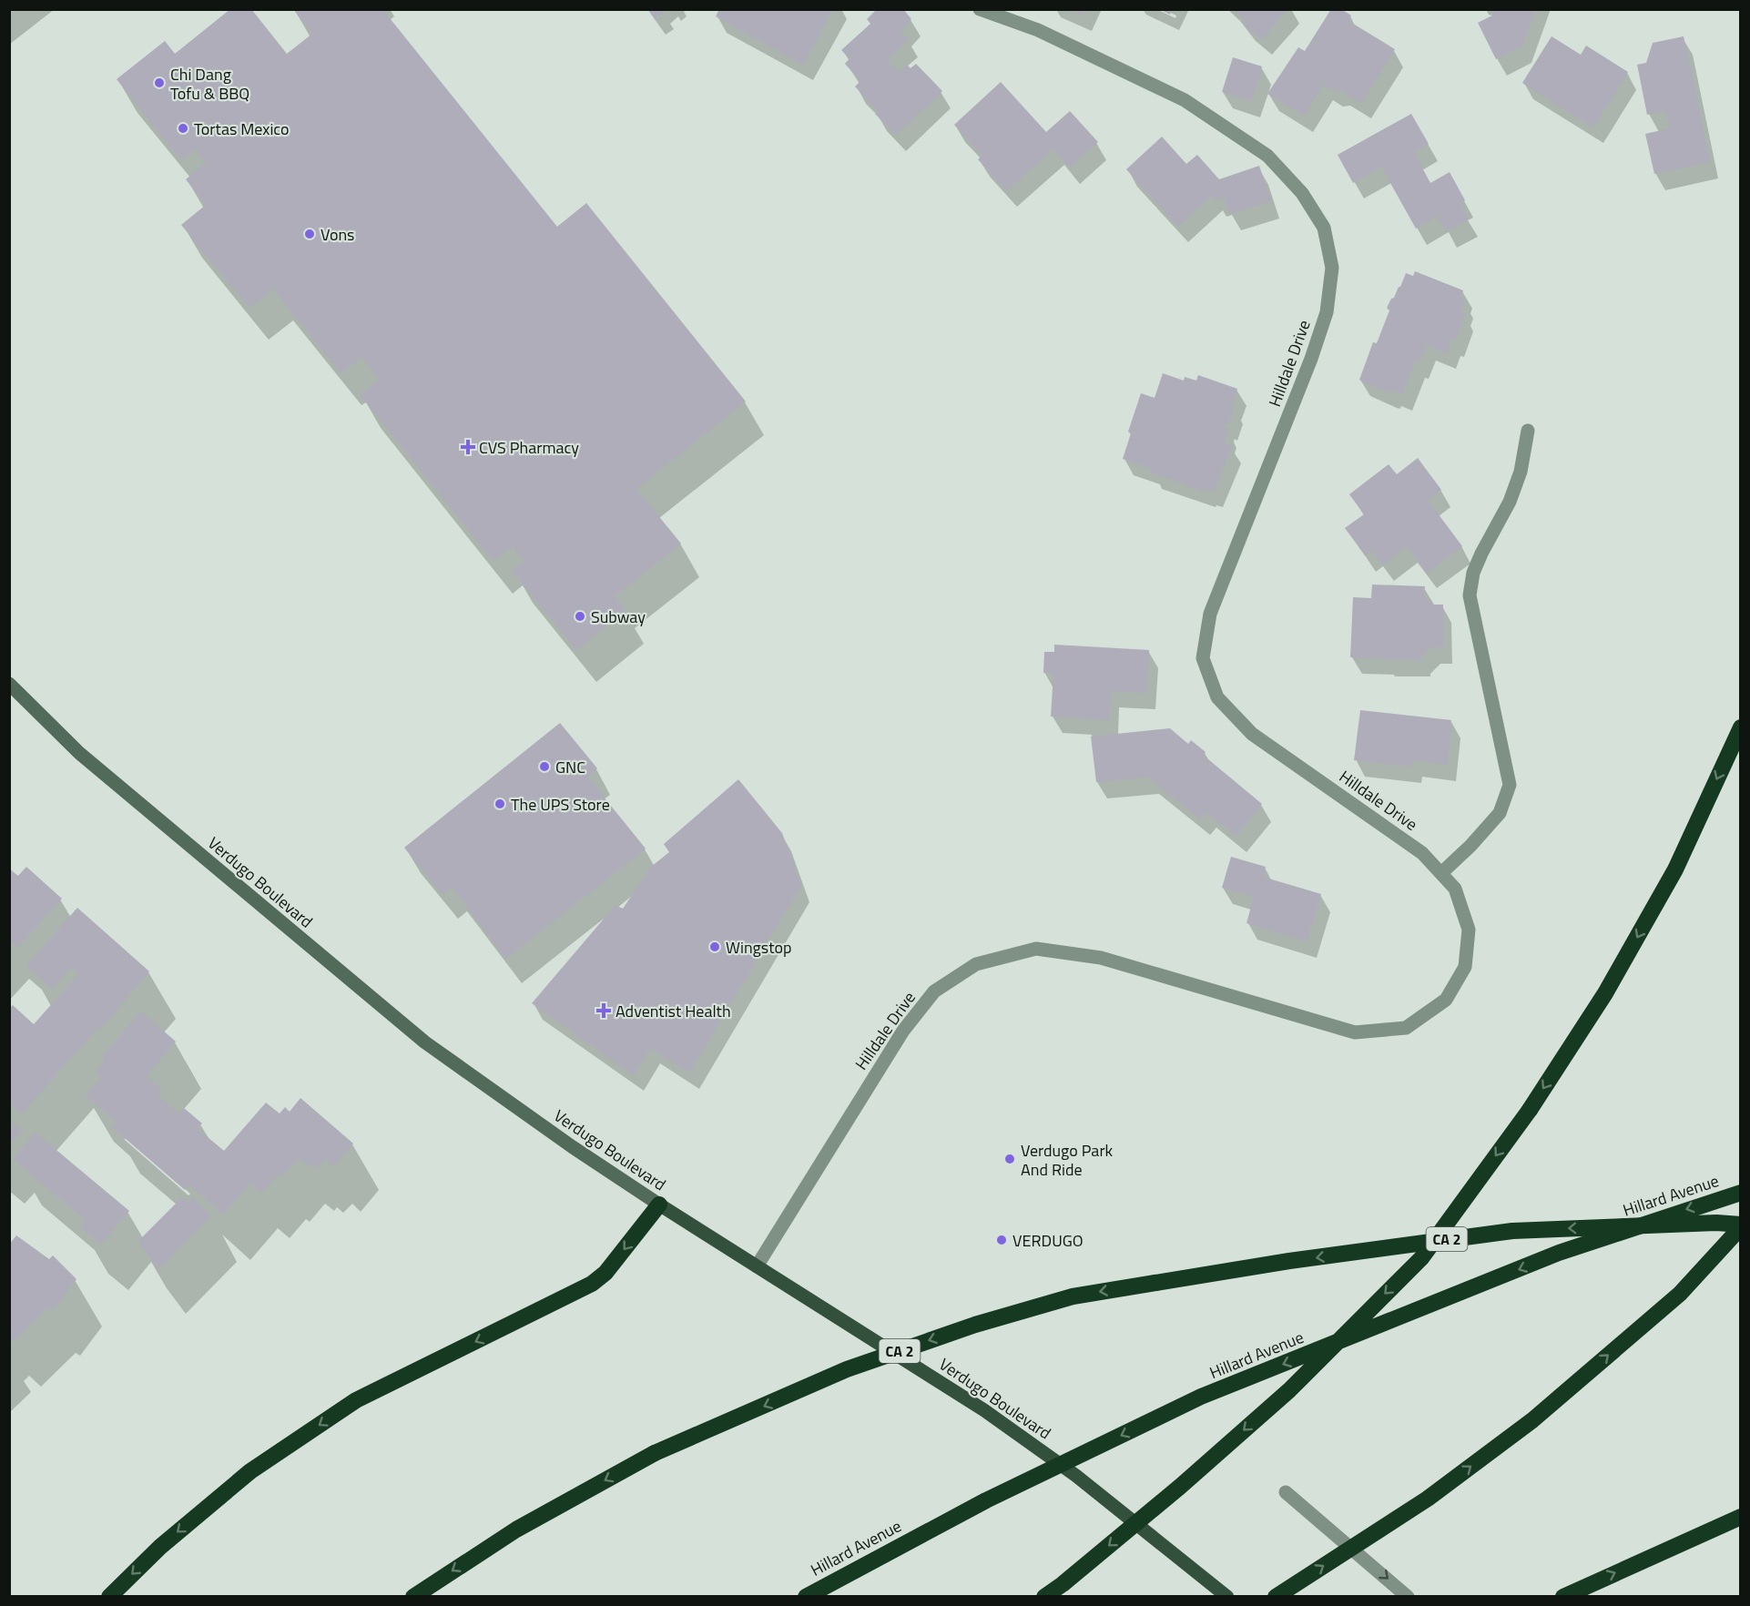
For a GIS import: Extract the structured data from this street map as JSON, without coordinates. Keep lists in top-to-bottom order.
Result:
{
  "streets": {
    "highway": ["Hillard Avenue", "CA 2"],
    "main road": ["Verdugo Boulevard"],
    "street": ["Hilldale Drive"]
  },
  "crossings": [
    ["Hilldale Drive", "Verdugo Boulevard"]
  ],
  "places": {
    "other": [
      "Chi Dang Tofu & BBQ",
      "Tortas Mexico",
      "Vons",
      "Subway",
      "GNC",
      "The UPS Store",
      "Wingstop",
      "Verdugo Park And Ride",
      "VERDUGO"
    ],
    "health": ["CVS Pharmacy", "Adventist Health"]
  }
}
